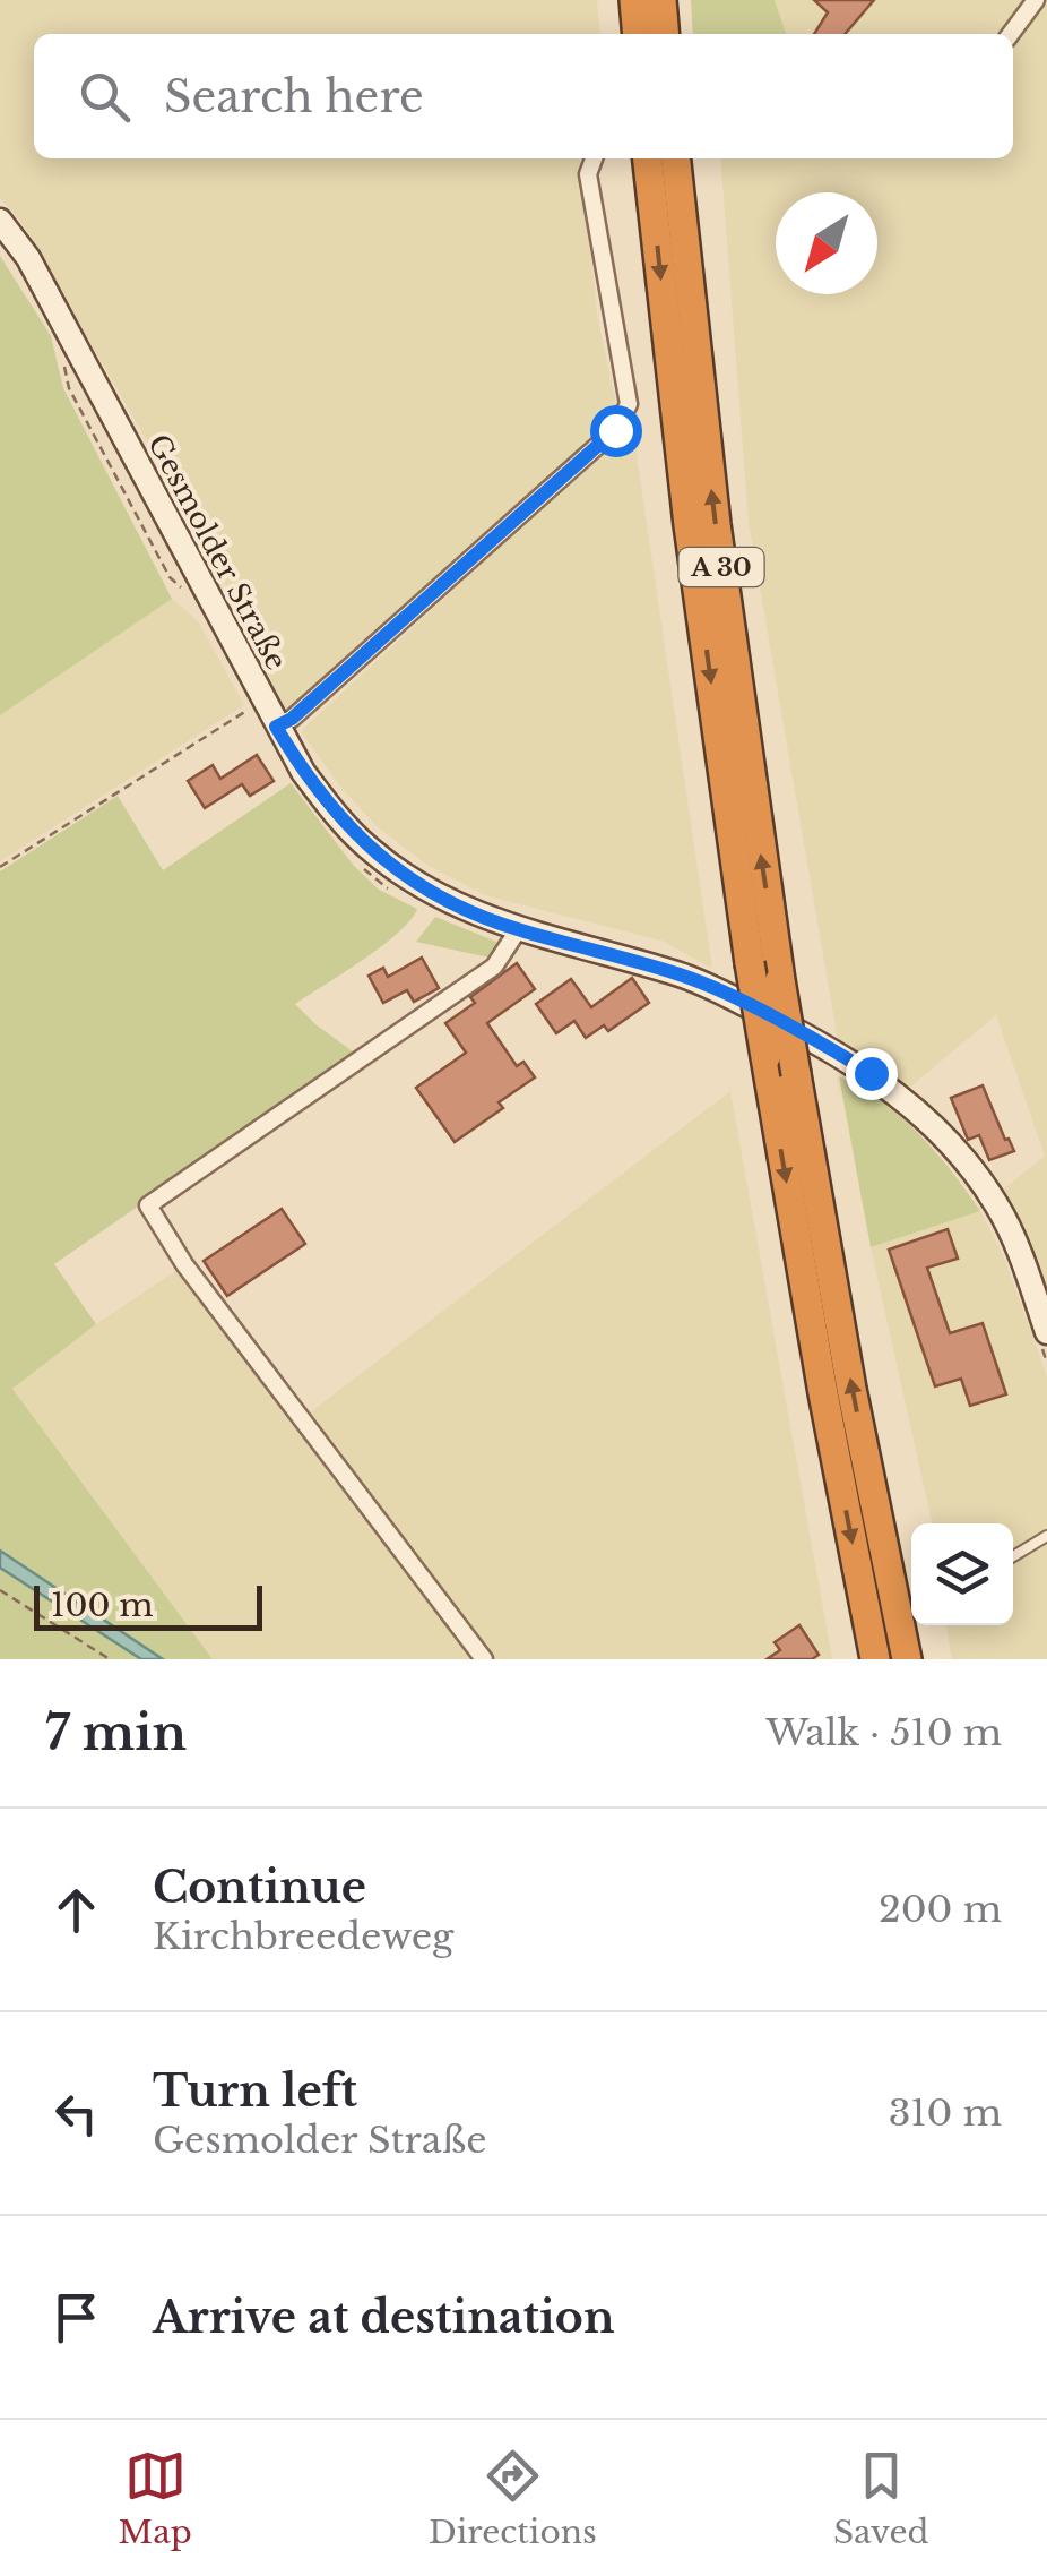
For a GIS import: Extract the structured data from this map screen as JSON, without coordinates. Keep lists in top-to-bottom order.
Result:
{
  "streets": {
    "highway": ["A 30"],
    "street": ["Gesmolder Straße"]
  },
  "scale_bar": "100 m",
  "north": "bottom left",
  "page": {
    "search": "Search here",
    "scale": "100 m",
    "heading": ["7 min", "Walk · 510 m"],
    "list": [
      ["Continue", "Kirchbreedeweg", "200 m"],
      ["Turn left", "Gesmolder Straße", "310 m"],
      "Arrive at destination"
    ],
    "nav": ["Map", "Directions", "Saved"]
  }
}
